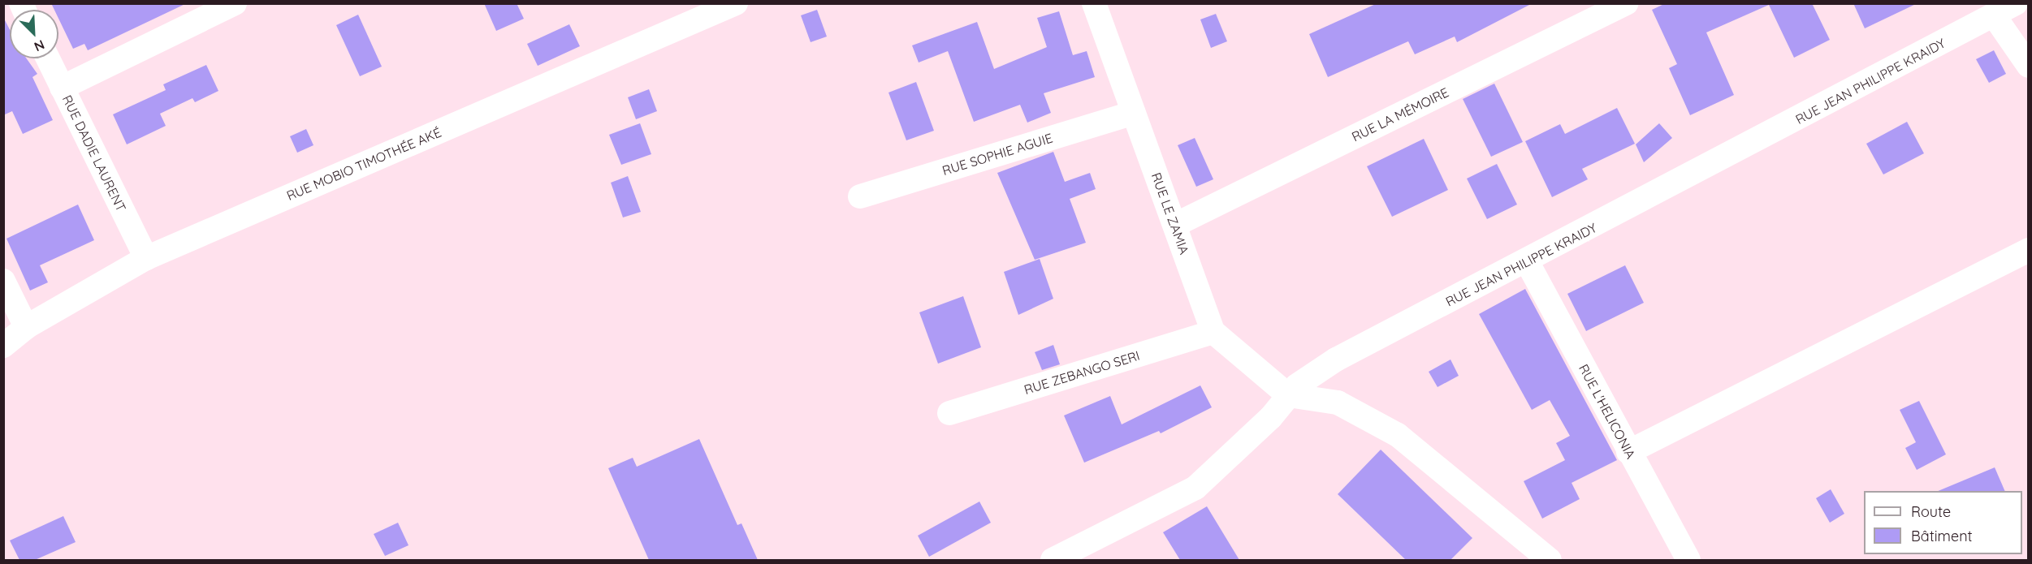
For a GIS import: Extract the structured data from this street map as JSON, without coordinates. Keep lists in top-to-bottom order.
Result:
{
  "streets": {
    "street": [
      "RUE JEAN PHILIPPE KRAIDY",
      "RUE LA MÉMOIRE",
      "RUE DADIE LAURENT",
      "RUE SOPHIE AGUIE",
      "RUE MOBIO TIMOTHÉE AKÉ",
      "RUE LE ZAMIA",
      "RUE ZEBANGO SERI",
      "RUE L'HELICONIA"
    ]
  },
  "crossings": [
    ["RUE JEAN PHILIPPE KRAIDY", "RUE LE ZAMIA"],
    ["RUE JEAN PHILIPPE KRAIDY", "RUE L'HELICONIA"],
    ["RUE LA MÉMOIRE", "RUE LE ZAMIA"],
    ["RUE DADIE LAURENT", "RUE MOBIO TIMOTHÉE AKÉ"],
    ["RUE SOPHIE AGUIE", "RUE LE ZAMIA"],
    ["RUE LE ZAMIA", "RUE ZEBANGO SERI"]
  ],
  "legend": ["Route", "Bâtiment"],
  "north": "bottom right"
}
